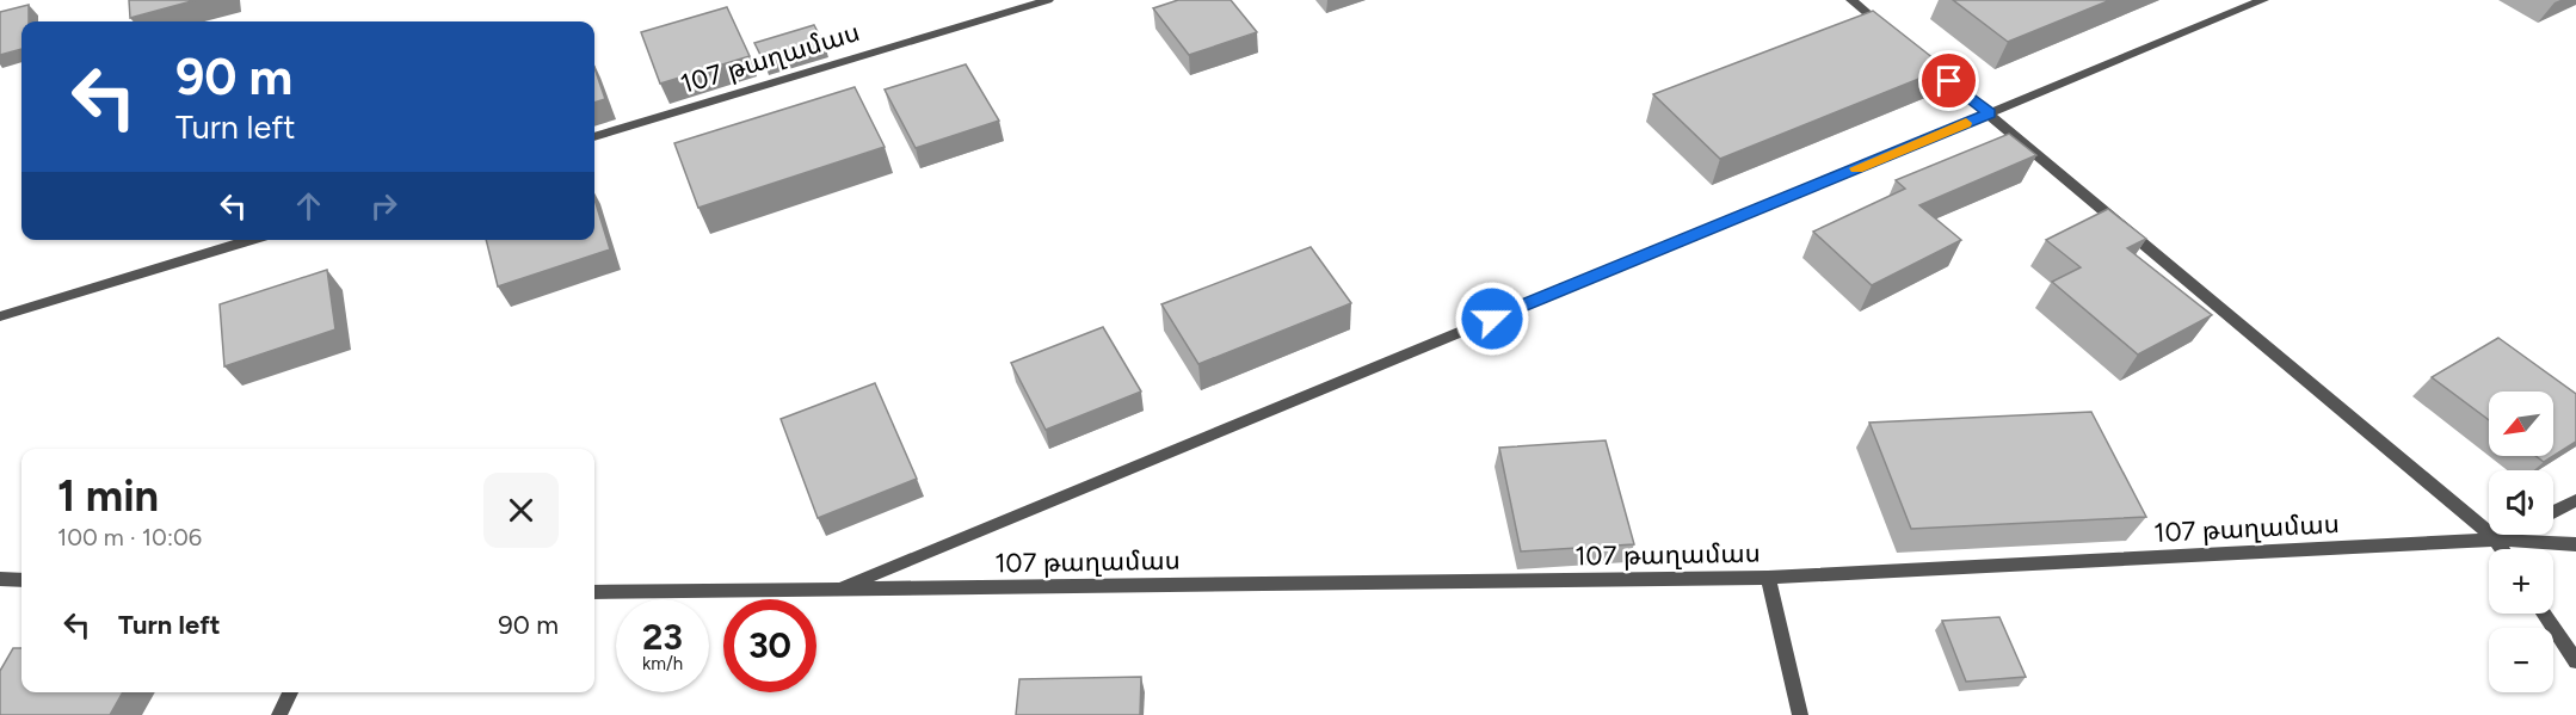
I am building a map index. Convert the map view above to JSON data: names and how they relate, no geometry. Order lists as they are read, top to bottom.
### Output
{
  "streets": {
    "street": ["107 թաղամաս"]
  },
  "north": "bottom left",
  "page": {
    "turn": ["90 m", "Turn left"],
    "map_buttons": ["+", "−"],
    "heading": ["1 min", "100 m · 10:06"],
    "list": [
      {
        "name": "Turn left",
        "value": "90 m"
      }
    ],
    "speed": "23 km/h",
    "limit": "30"
  }
}
